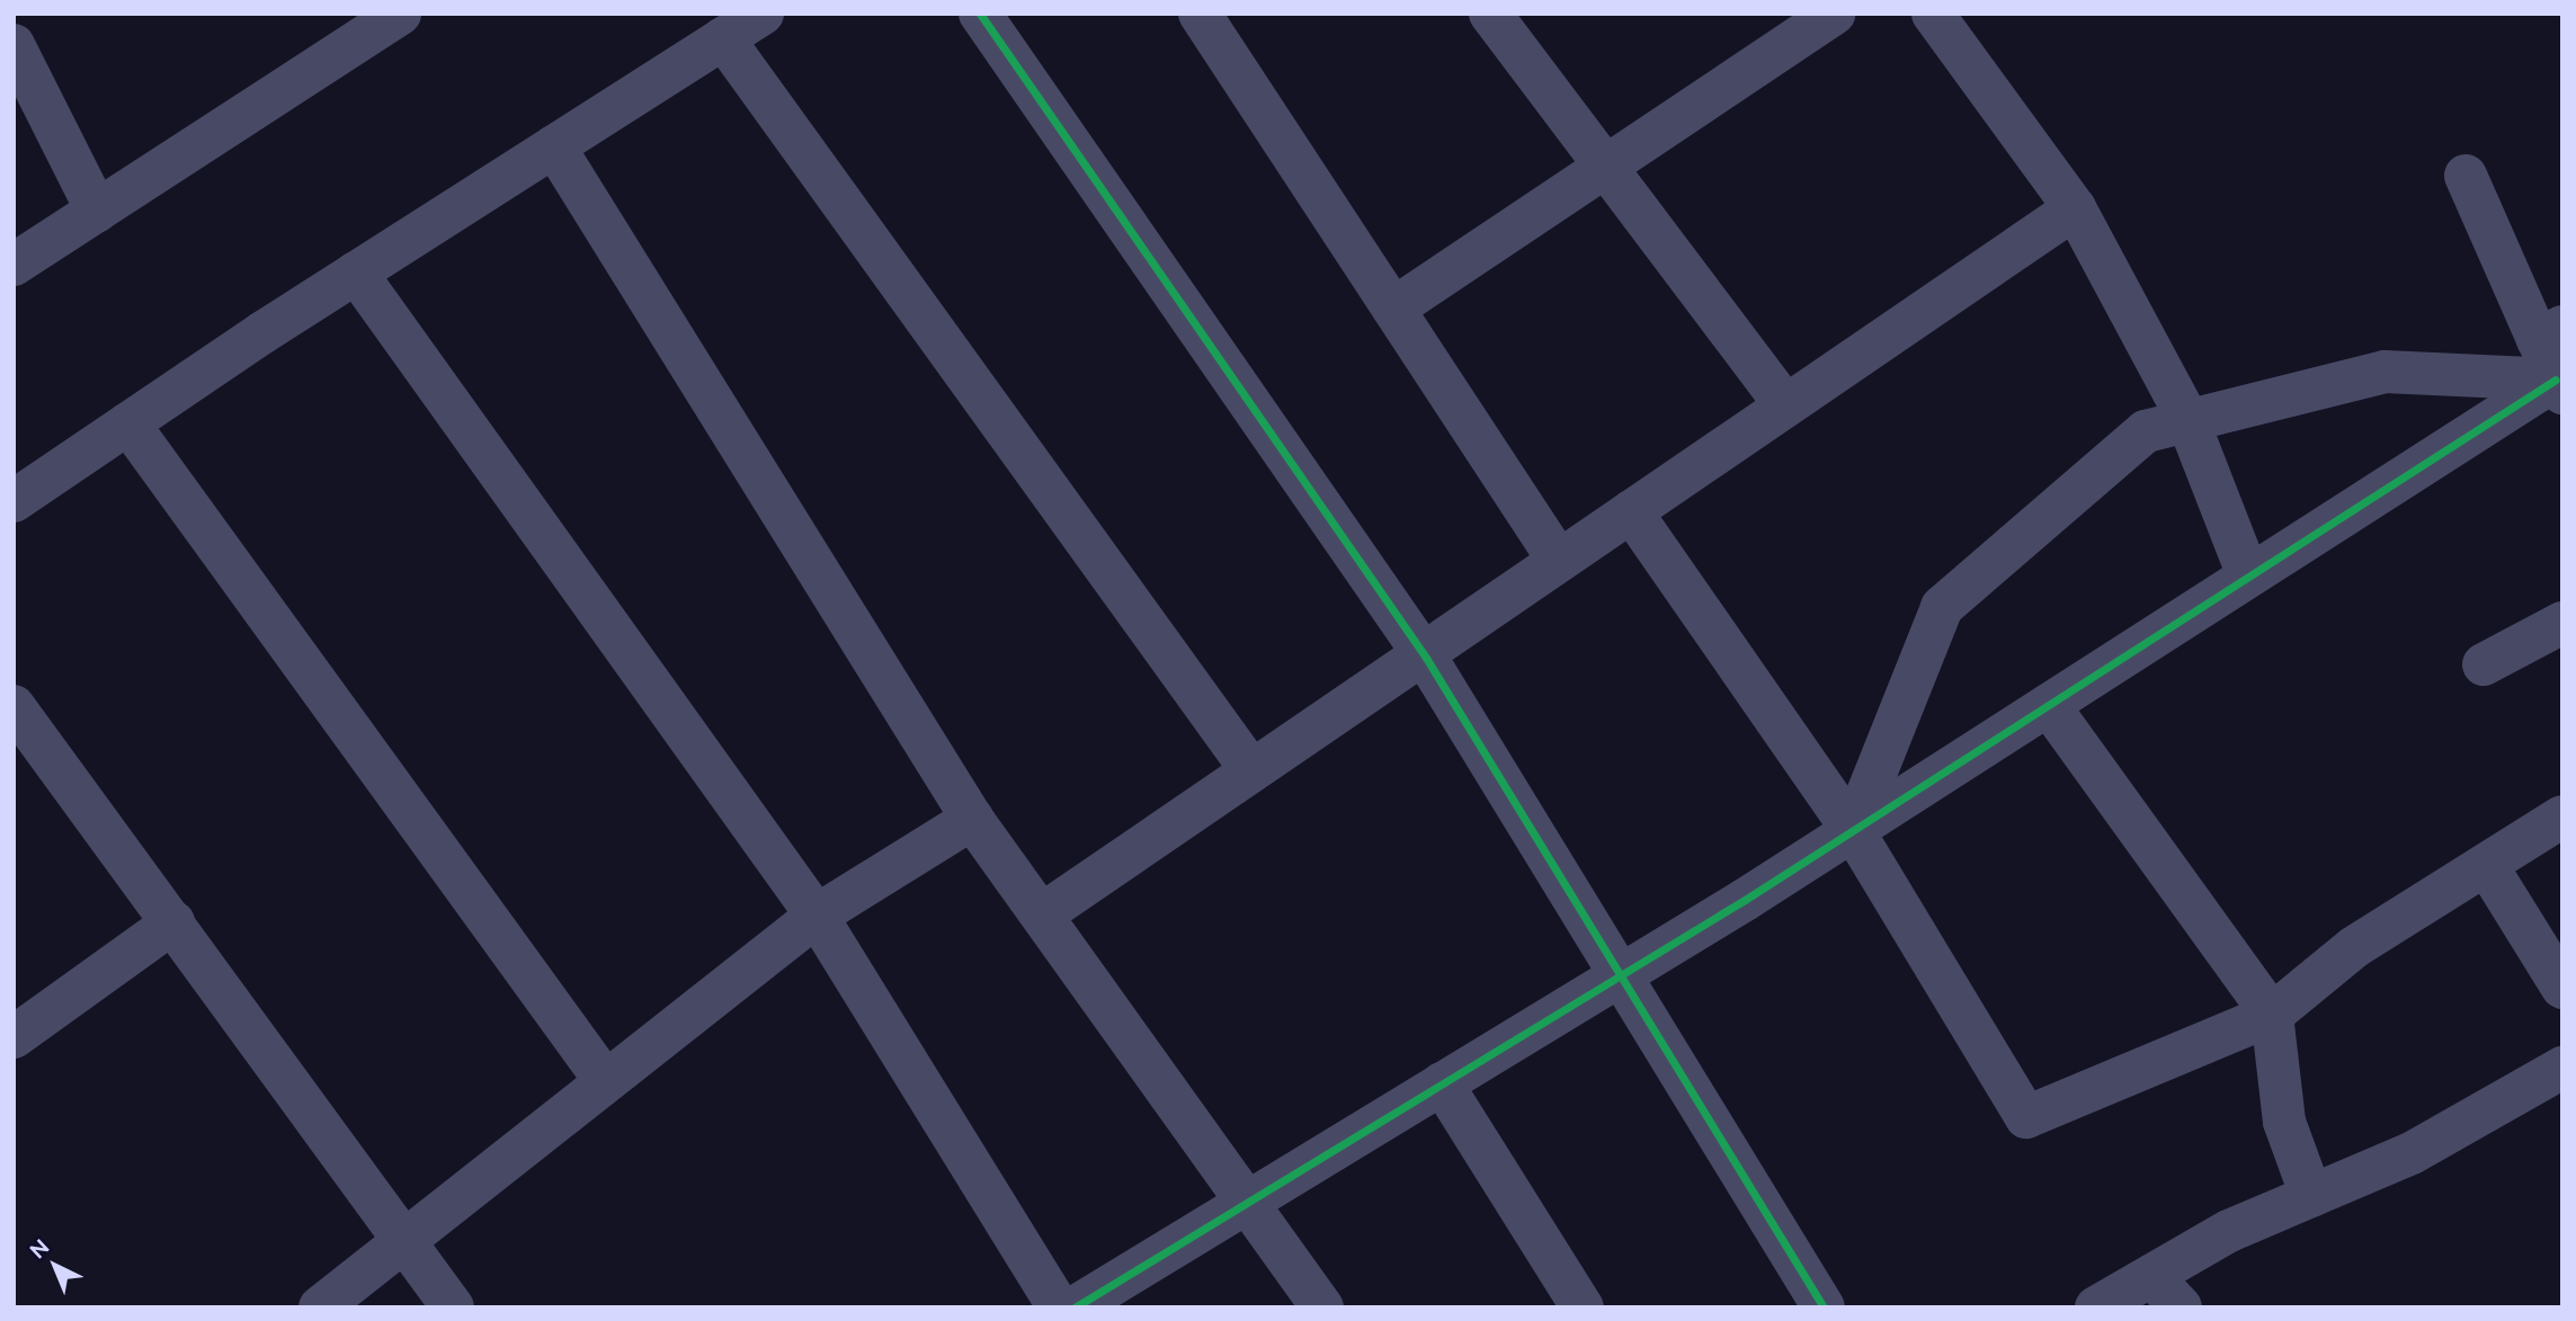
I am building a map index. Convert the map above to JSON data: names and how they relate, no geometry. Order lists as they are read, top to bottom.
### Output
{
  "north": "top left"
}
